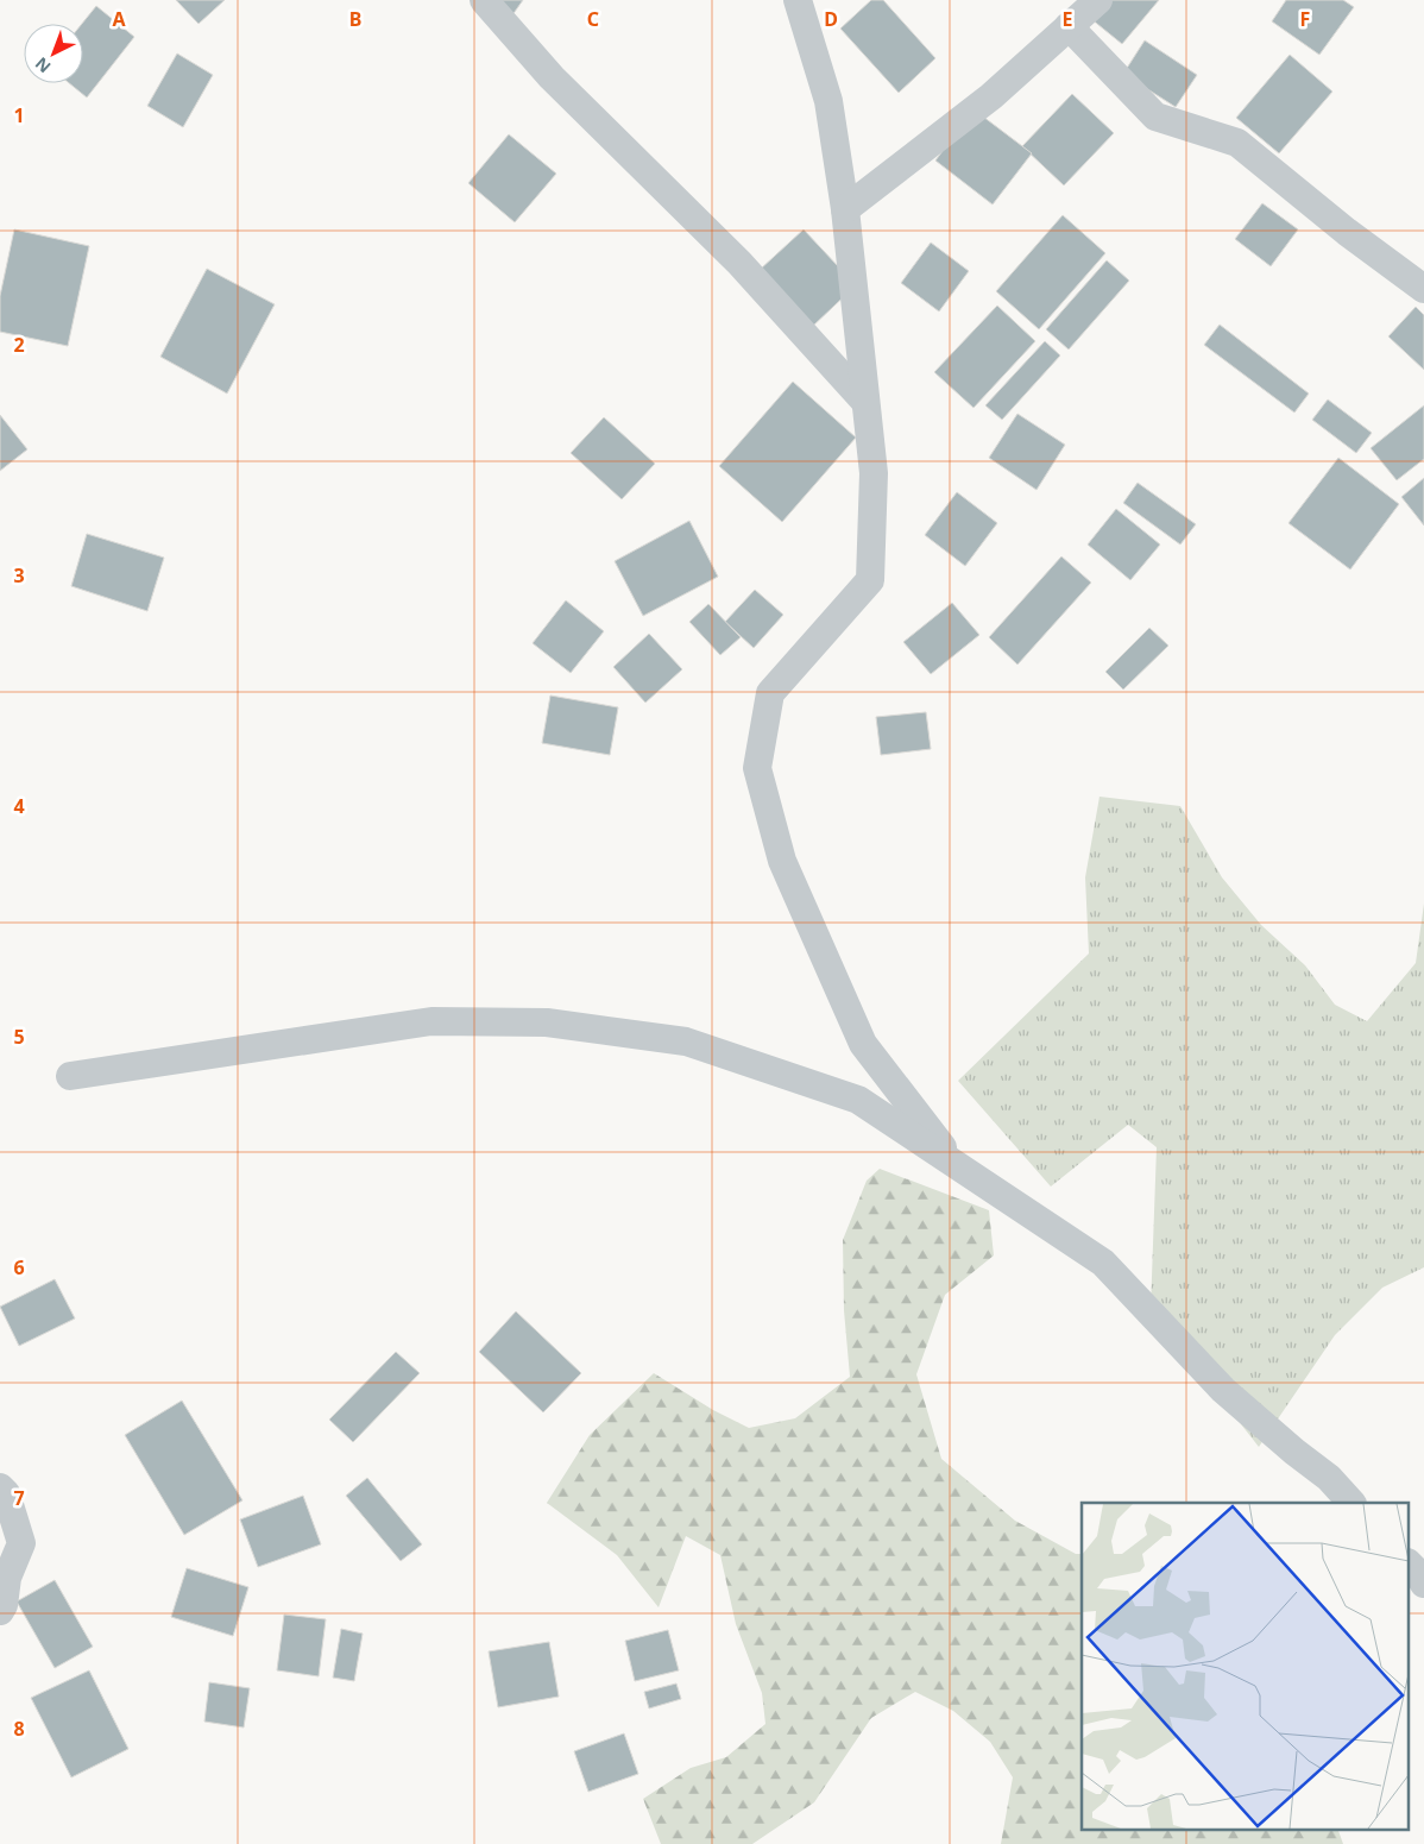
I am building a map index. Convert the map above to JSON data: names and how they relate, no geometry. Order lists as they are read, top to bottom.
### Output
{
  "north": "bottom left",
  "grid": {
    "columns": [
      "A",
      "B",
      "C",
      "D",
      "E",
      "F"
    ],
    "rows": [
      "1",
      "2",
      "3",
      "4",
      "5",
      "6",
      "7",
      "8"
    ]
  }
}
